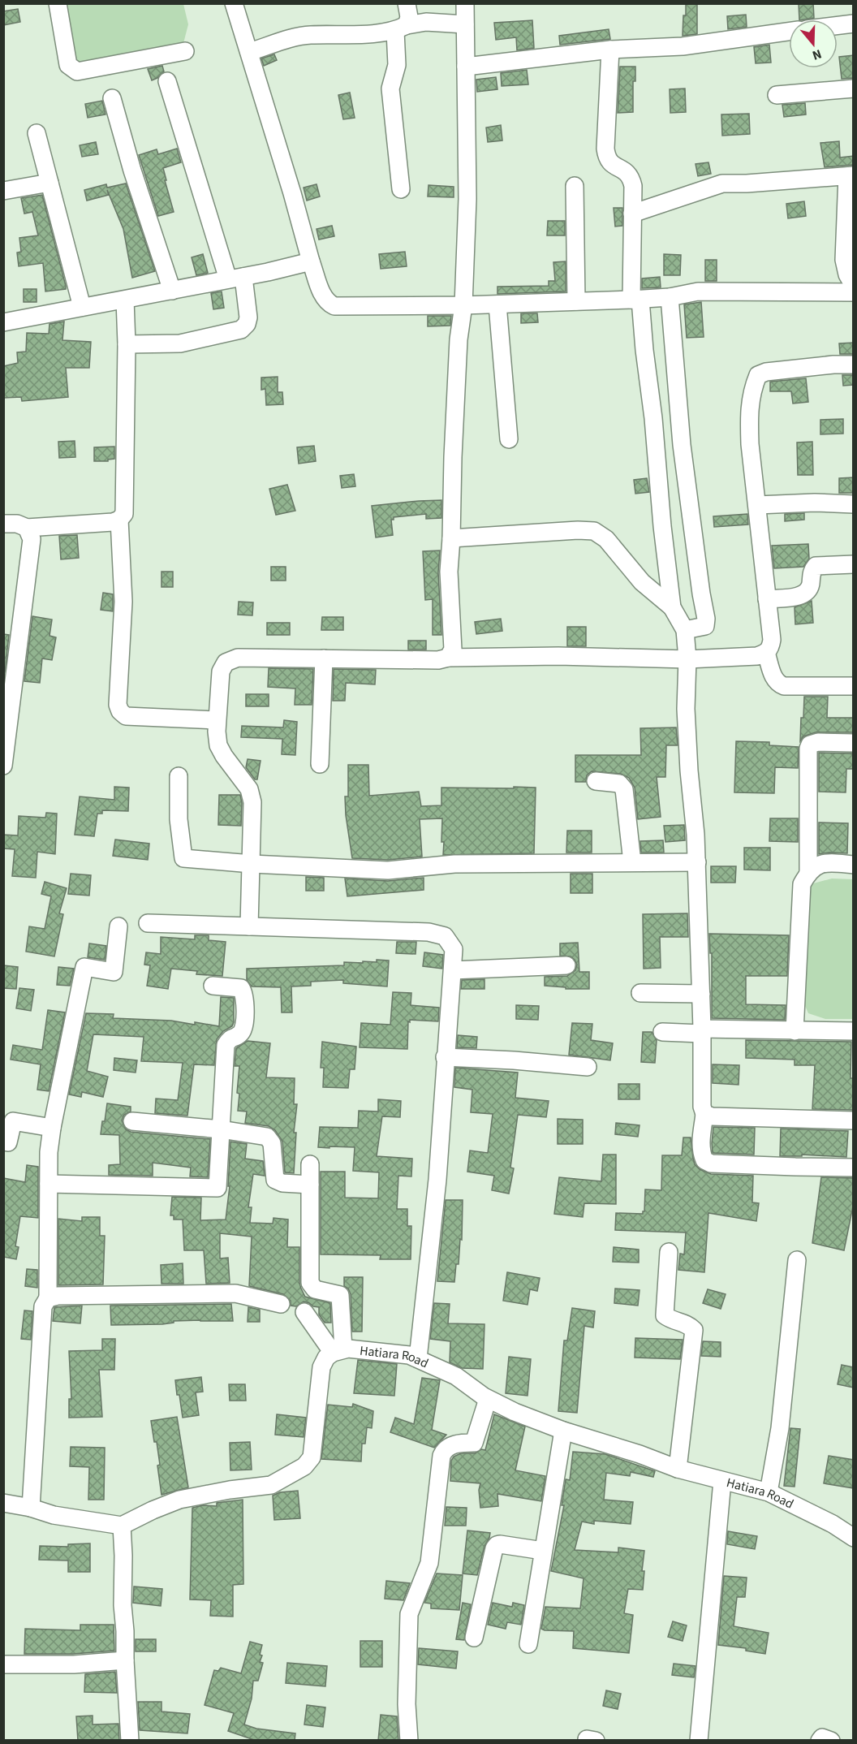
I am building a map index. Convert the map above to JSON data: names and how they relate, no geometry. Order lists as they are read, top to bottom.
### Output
{
  "streets": {
    "street": ["Hatiara Road"]
  },
  "north": "bottom"
}
